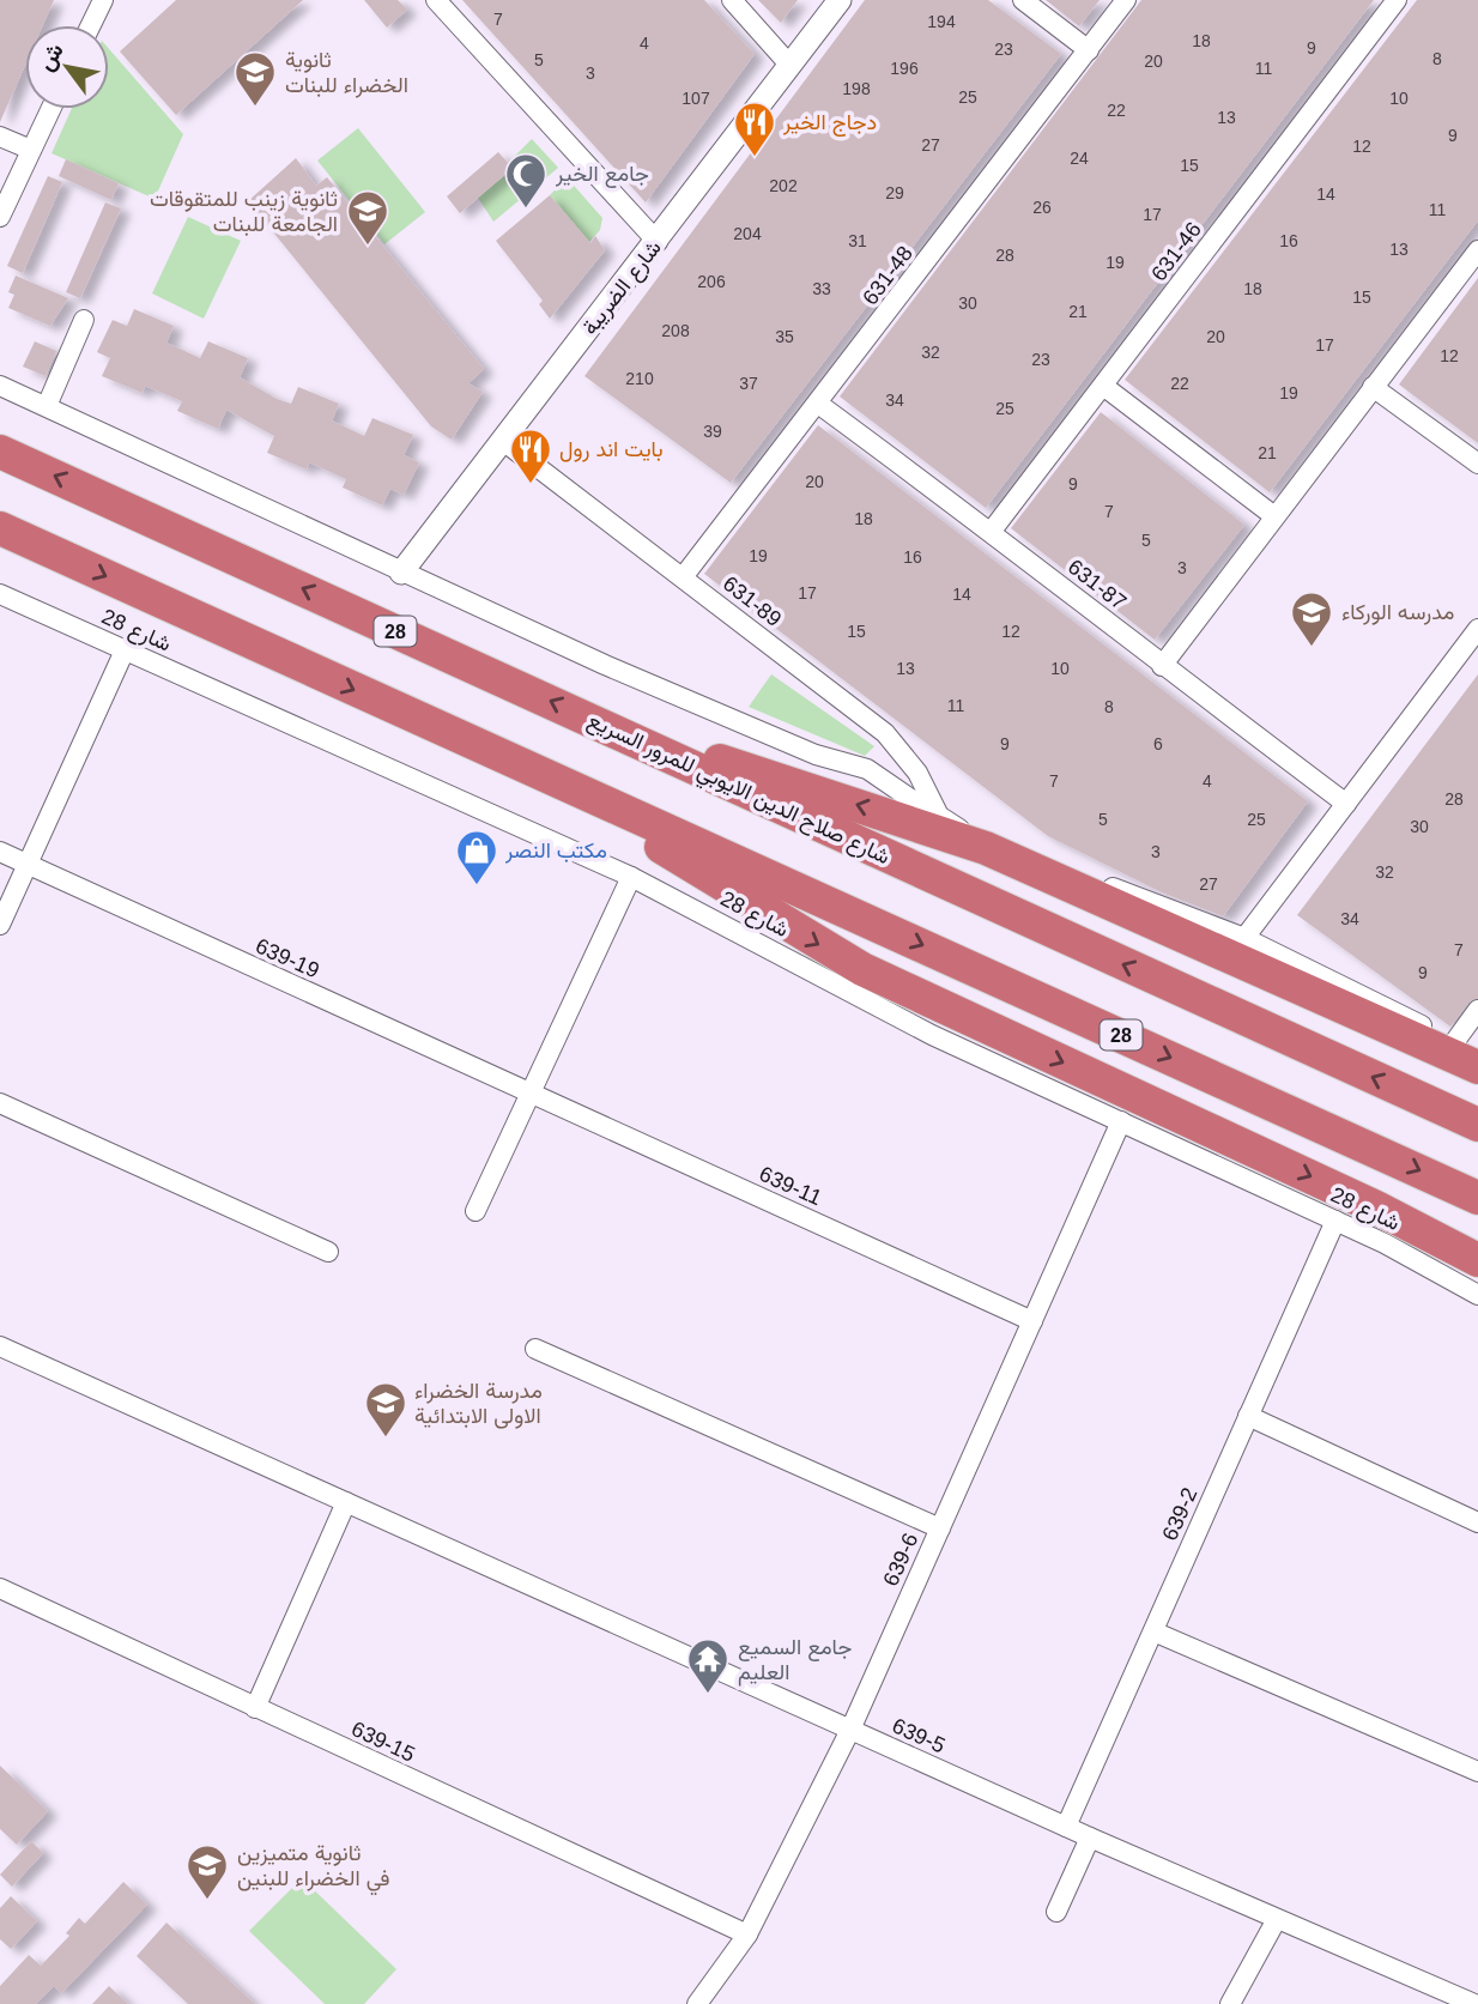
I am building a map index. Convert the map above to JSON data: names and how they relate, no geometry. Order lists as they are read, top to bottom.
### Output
{
  "streets": {
    "highway": ["28", "شارع صلاح الدين الايوبي للمرور السريع"],
    "street": [
      "631-46",
      "631-48",
      "شارع الضريبة",
      "631-87",
      "631-89",
      "شارع 28",
      "639-19",
      "639-11",
      "639-2",
      "639-6",
      "639-5",
      "639-15"
    ]
  },
  "crossings": [
    ["631-46", "631-87"],
    ["631-48", "631-87"],
    ["631-48", "631-89"],
    ["شارع الضريبة", "631-89"],
    ["شارع 28", "639-2"],
    ["شارع 28", "639-6"],
    ["639-19", "639-11"],
    ["639-11", "639-6"],
    ["639-2", "639-5"],
    ["639-6", "639-5"],
    ["639-6", "639-15"]
  ],
  "places": {
    "school or university": [
      "ثانوية الخضراء للبنات",
      "ثانوية زينب للمتقوقات الجامعة للبنات",
      "مدرسه الوركاء",
      "مدرسة الخضراء الاولى الابتدائية",
      "ثانوية متميزين في الخضراء للبنين"
    ],
    "restaurant": ["دجاج الخير", "بايت اند رول"],
    "mosque": ["جامع الخير"],
    "shop": ["مكتب النصر"],
    "temple": ["جامع السميع العليم"]
  },
  "house_numbers": [
    "7",
    "194",
    "18",
    "4",
    "9",
    "23",
    "8",
    "5",
    "20",
    "196",
    "11",
    "3",
    "198",
    "25",
    "107",
    "10",
    "22",
    "13",
    "9",
    "27",
    "12",
    "24",
    "15",
    "202",
    "29",
    "14",
    "26",
    "11",
    "17",
    "204",
    "31",
    "16",
    "13",
    "28",
    "19",
    "206",
    "33",
    "18",
    "15",
    "30",
    "21",
    "208",
    "35",
    "20",
    "17",
    "32",
    "12",
    "23",
    "210",
    "37",
    "22",
    "19",
    "34",
    "25",
    "39",
    "21",
    "20",
    "9",
    "7",
    "18",
    "5",
    "19",
    "16",
    "3",
    "17",
    "14",
    "15",
    "12",
    "13",
    "10",
    "11",
    "8",
    "9",
    "6",
    "7",
    "4",
    "28",
    "5",
    "25",
    "30",
    "3",
    "32",
    "27",
    "34",
    "7",
    "9"
  ],
  "north": "top left"
}
